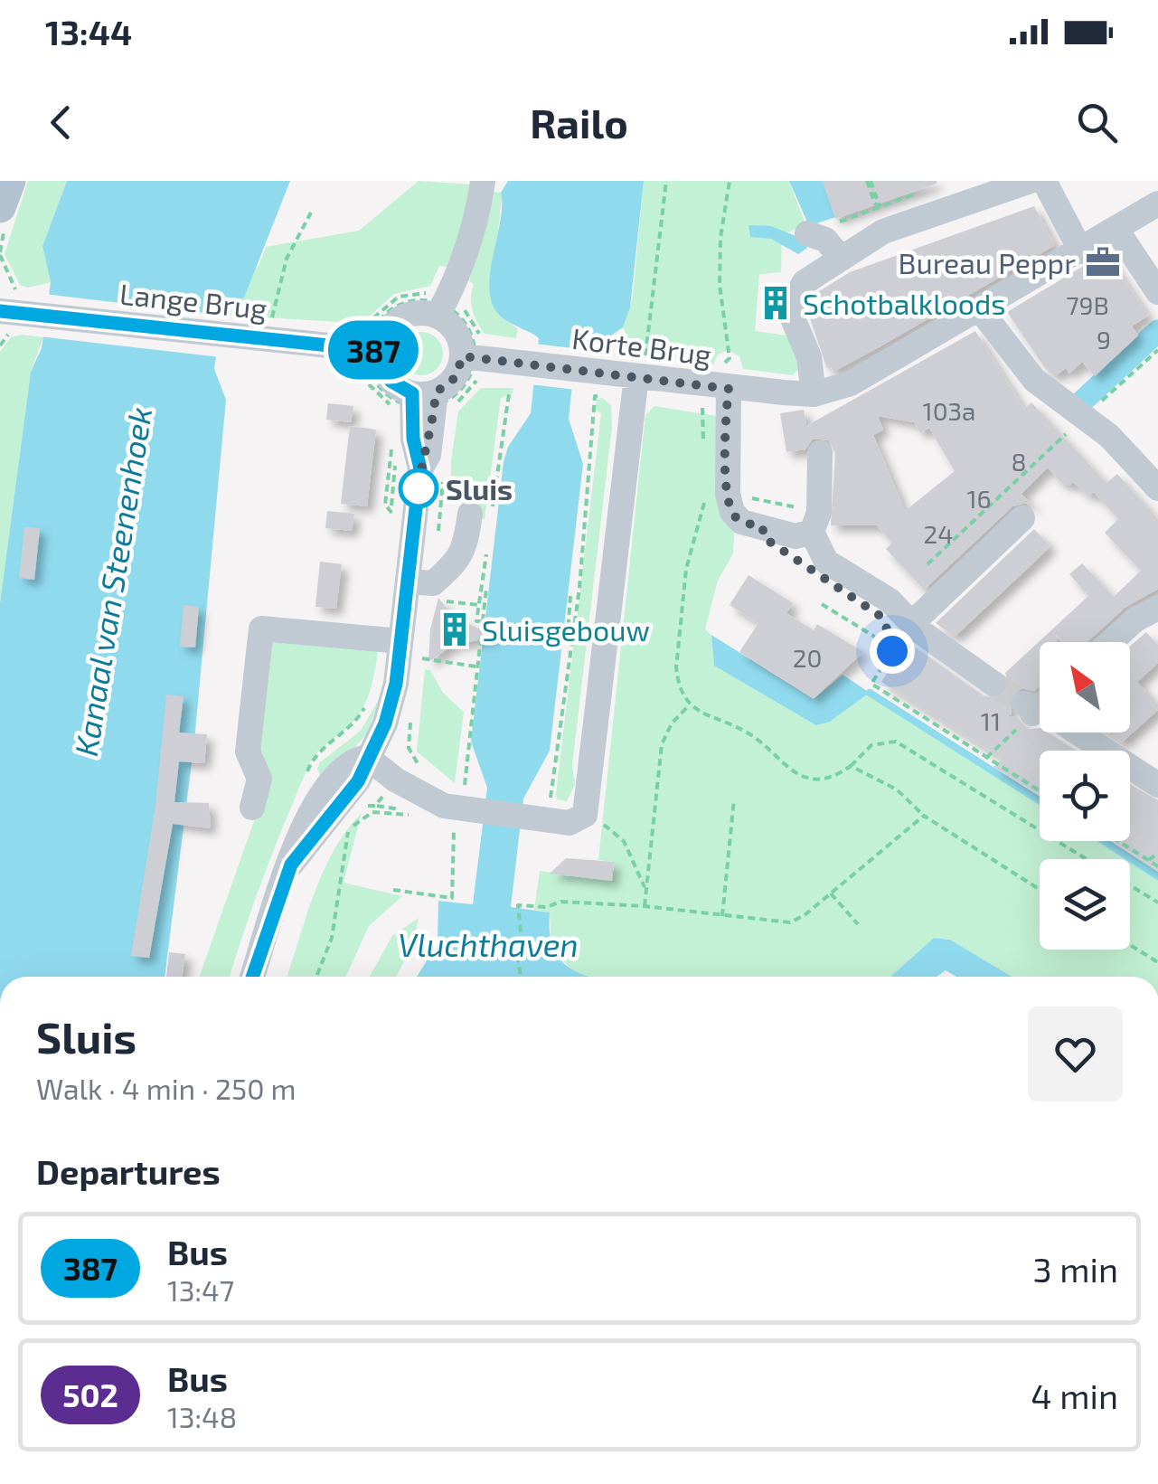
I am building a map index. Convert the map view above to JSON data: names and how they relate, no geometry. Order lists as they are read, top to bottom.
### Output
{
  "streets": {
    "street": ["Lange Brug", "Korte Brug"]
  },
  "water": ["Kanaal van Steenenhoek", "Vluchthaven"],
  "places": {
    "office": ["Bureau Peppr"],
    "building": ["Schotbalkloods", "Sluisgebouw"],
    "other": ["Sluis"]
  },
  "lines": ["bus line 387"],
  "house_numbers": [
    "79B",
    "9",
    "103a",
    "8",
    "16",
    "24",
    "20",
    "11"
  ],
  "north": "top left",
  "page": {
    "status": "13:44",
    "header": "Railo",
    "on_map": "387",
    "heading": [
      ["Sluis", "Walk · 4 min · 250 m"],
      "Departures"
    ],
    "list": [
      {
        "mark": "387",
        "name": "Bus",
        "note": "13:47",
        "value": "3 min"
      },
      {
        "mark": "502",
        "name": "Bus",
        "note": "13:48",
        "value": "4 min"
      }
    ]
  }
}
